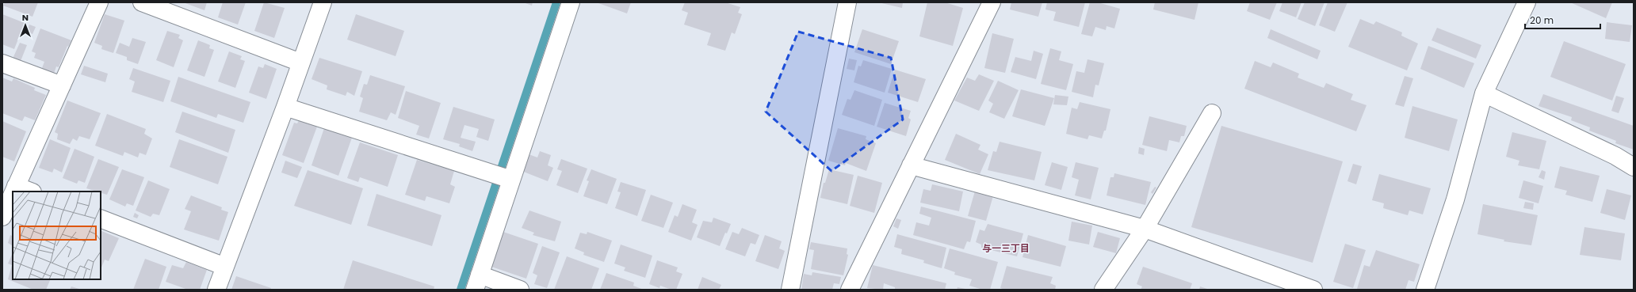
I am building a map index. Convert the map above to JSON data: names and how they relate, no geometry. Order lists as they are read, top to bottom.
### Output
{
  "districts": ["与一三丁目"],
  "scale_bar": "20 m",
  "north": "top"
}
